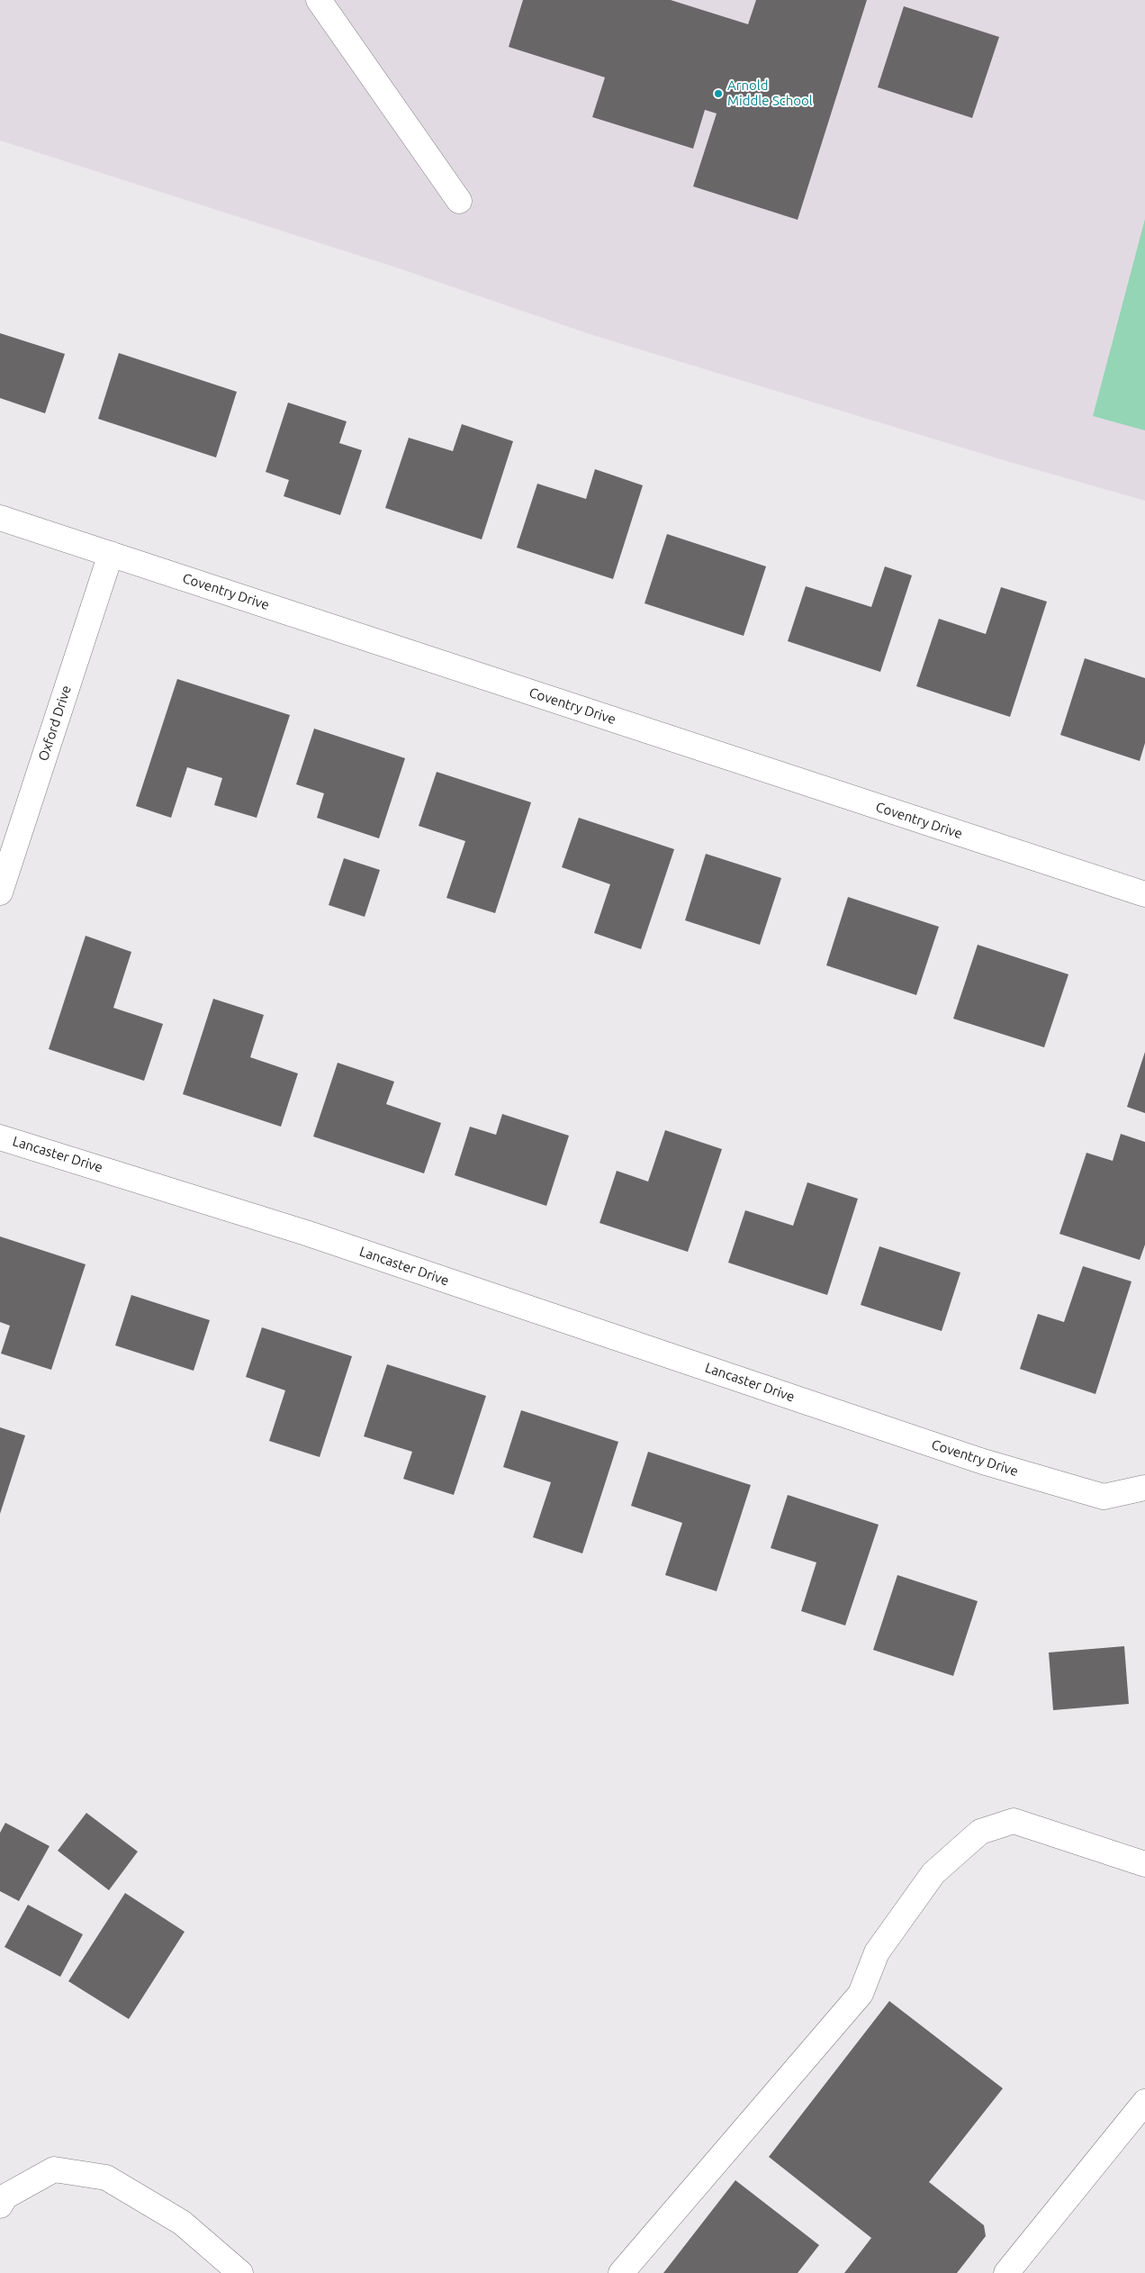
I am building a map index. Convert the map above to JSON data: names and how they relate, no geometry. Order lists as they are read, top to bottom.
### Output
{
  "streets": {
    "street": ["Coventry Drive", "Oxford Drive", "Lancaster Drive"]
  },
  "crossings": [
    ["Coventry Drive", "Oxford Drive"],
    ["Coventry Drive", "Lancaster Drive"]
  ],
  "places": ["Arnold Middle School"]
}
